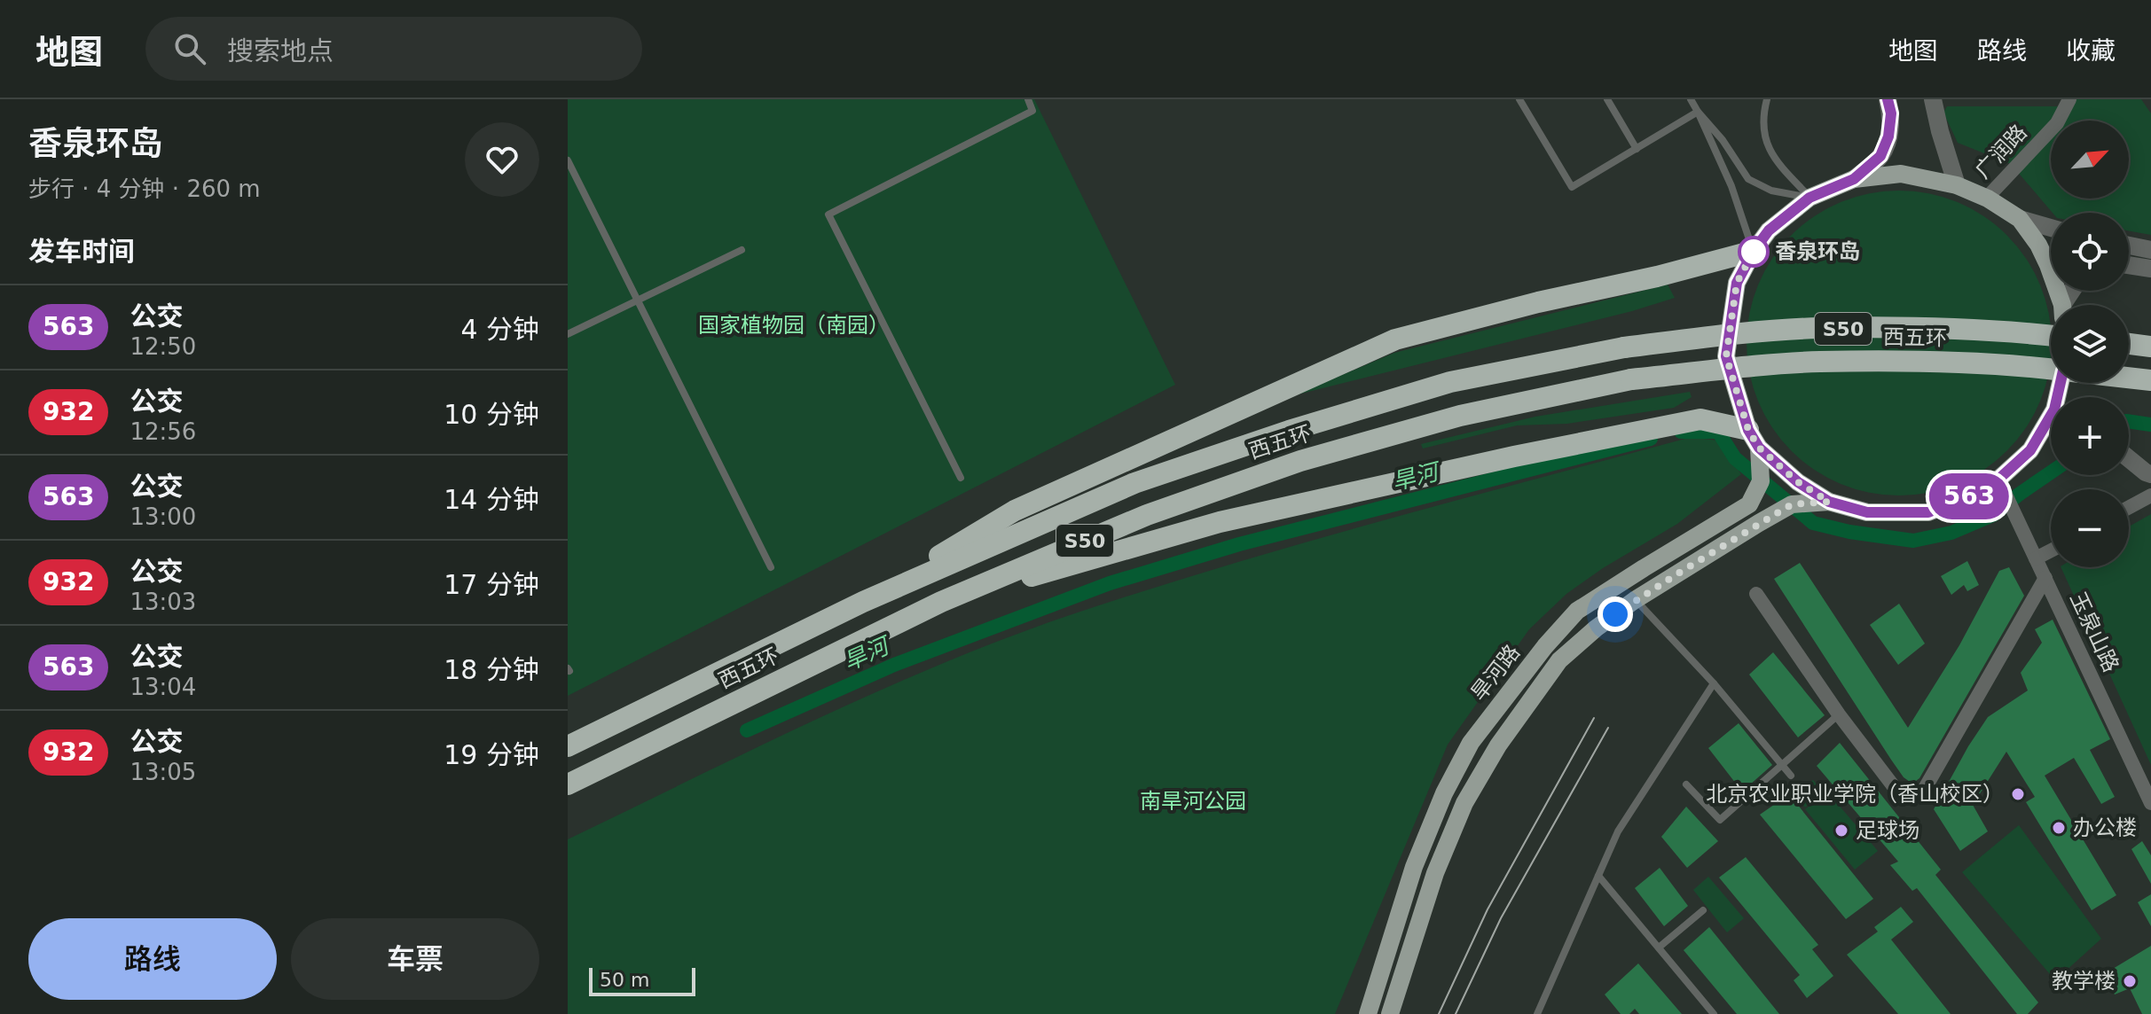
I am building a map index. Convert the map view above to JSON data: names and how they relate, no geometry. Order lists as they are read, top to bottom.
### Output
{
  "streets": {
    "highway": ["S50", "西五环"],
    "main road": ["旱河路"],
    "street": ["广润路", "玉泉山路"]
  },
  "water": ["旱河"],
  "parks": ["国家植物园（南园）", "南旱河公园"],
  "places": [
    "香泉环岛",
    "北京农业职业学院（香山校区）",
    "办公楼",
    "足球场",
    "教学楼"
  ],
  "lines": ["bus line 563"],
  "scale_bar": "50 m",
  "north": "top right",
  "page": {
    "header": "地图",
    "search": "搜索地点",
    "nav": ["地图", "路线", "收藏"],
    "heading": [
      ["香泉环岛", "步行 · 4 分钟 · 260 m"],
      "发车时间"
    ],
    "on_map": "563",
    "map_buttons": ["+", "−"],
    "list": [
      {
        "mark": "563",
        "name": "公交",
        "note": "12:50",
        "value": "4 分钟"
      },
      {
        "mark": "932",
        "name": "公交",
        "note": "12:56",
        "value": "10 分钟"
      },
      {
        "mark": "563",
        "name": "公交",
        "note": "13:00",
        "value": "14 分钟"
      },
      {
        "mark": "932",
        "name": "公交",
        "note": "13:03",
        "value": "17 分钟"
      },
      {
        "mark": "563",
        "name": "公交",
        "note": "13:04",
        "value": "18 分钟"
      },
      {
        "mark": "932",
        "name": "公交",
        "note": "13:05",
        "value": "19 分钟"
      }
    ],
    "buttons": ["路线", "车票"],
    "scale": "50 m"
  }
}
